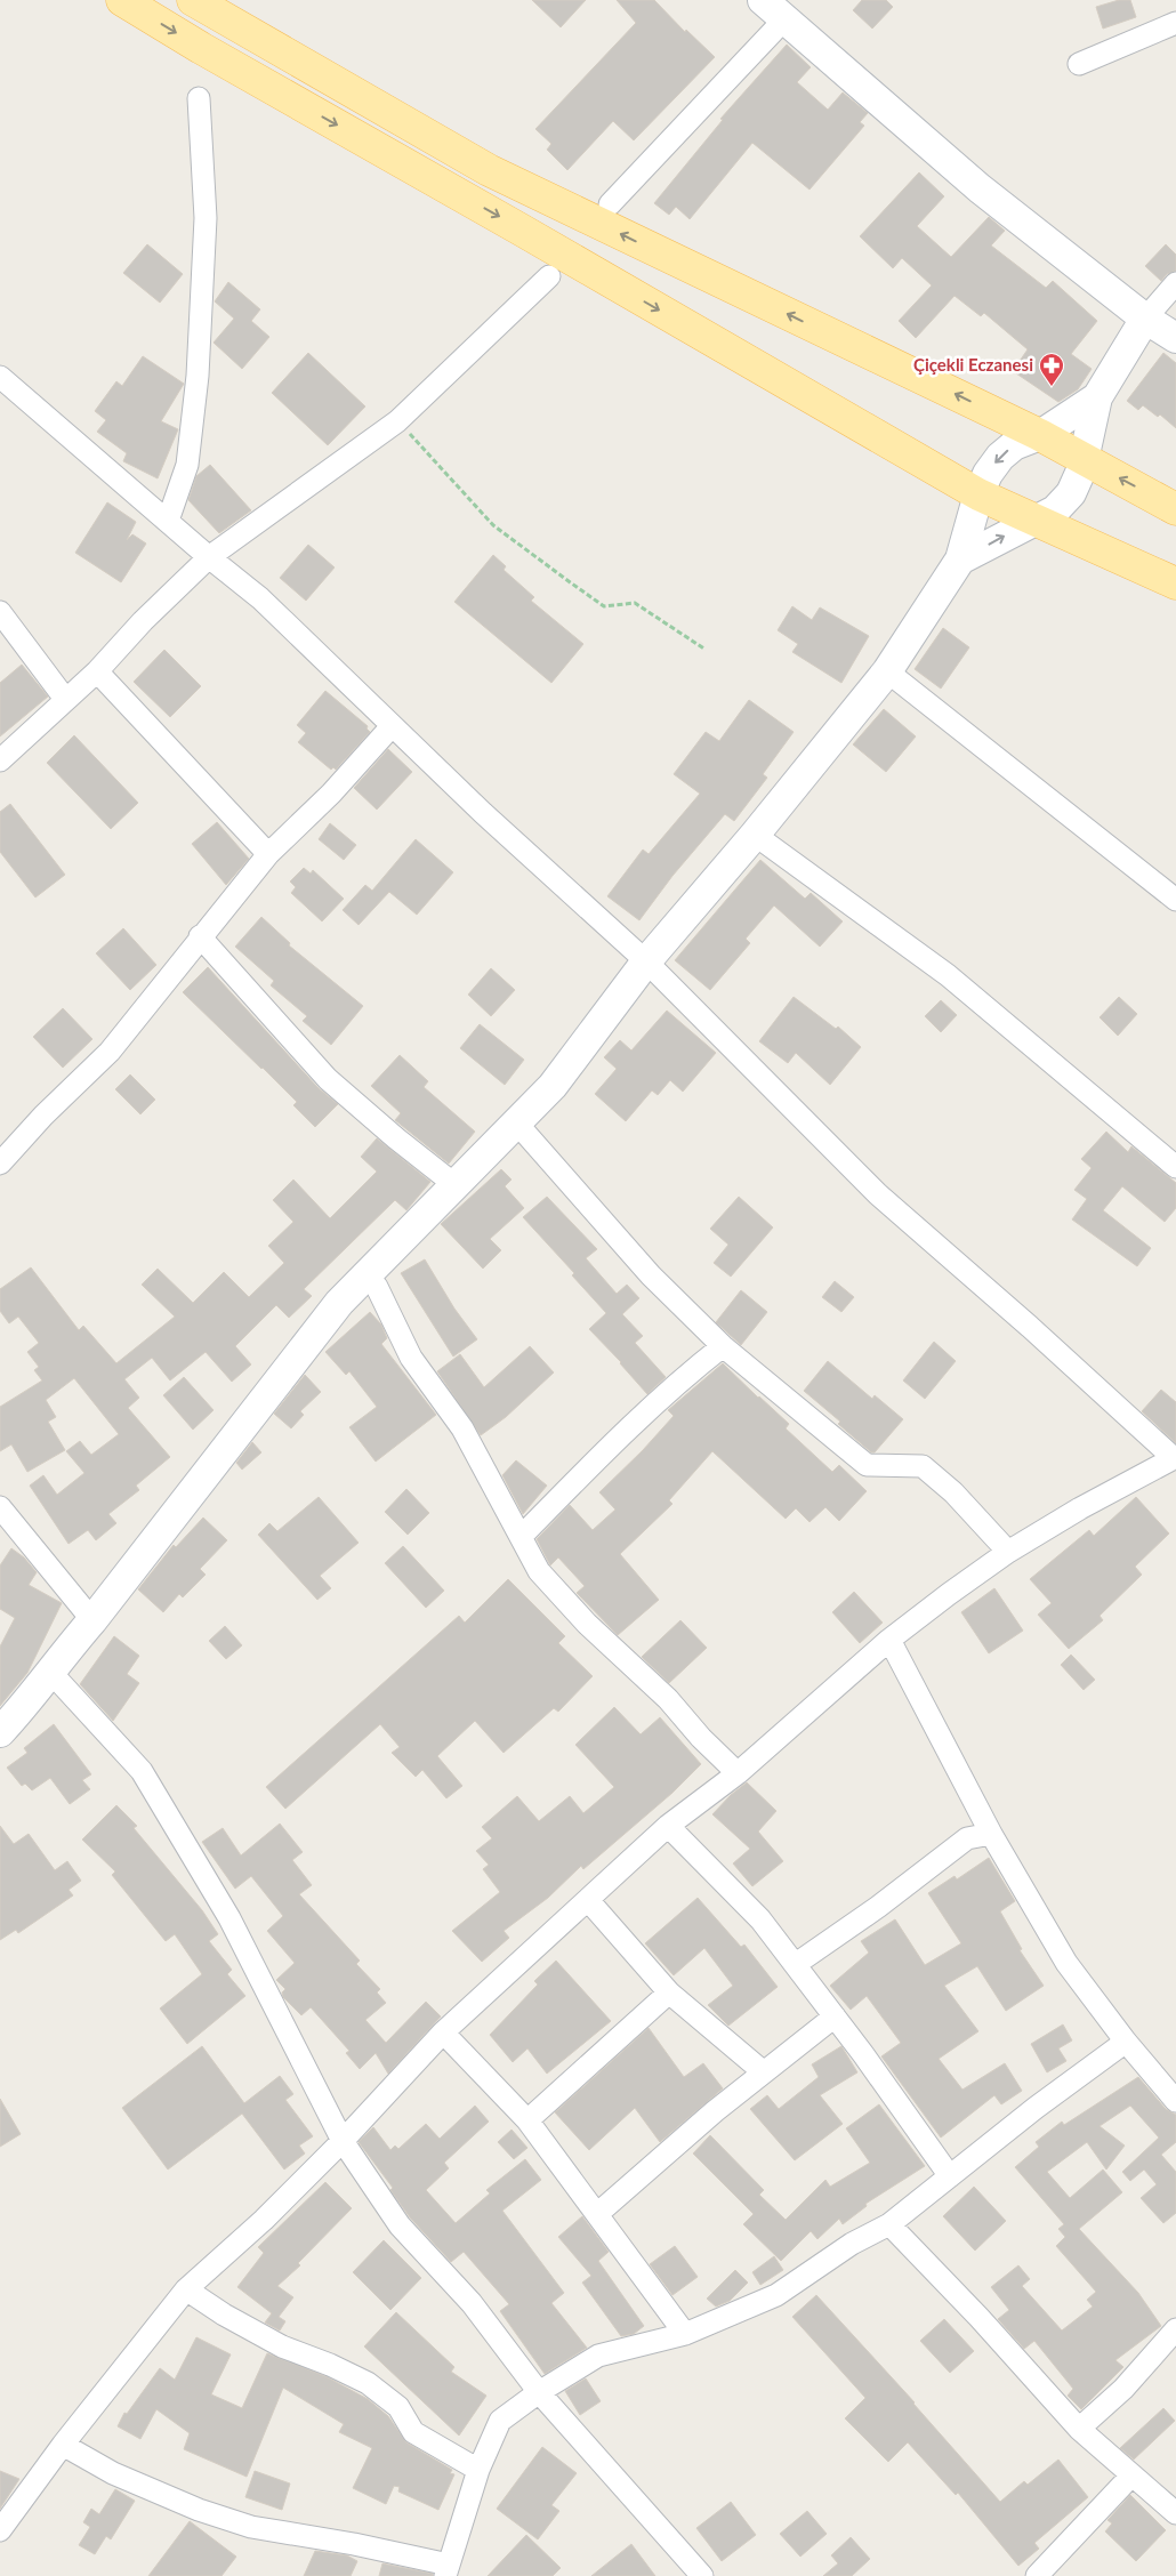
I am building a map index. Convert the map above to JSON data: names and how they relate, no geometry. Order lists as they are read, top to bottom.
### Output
{
  "places": {
    "pharmacy": ["Çiçekli Eczanesi"]
  }
}
